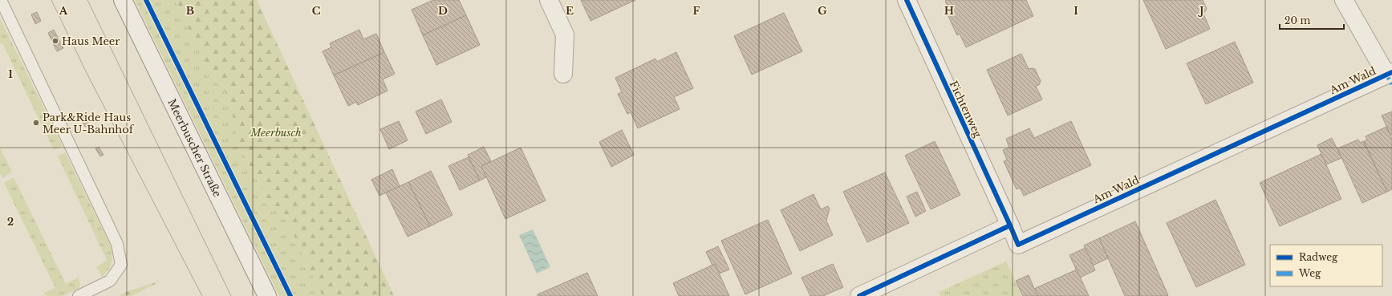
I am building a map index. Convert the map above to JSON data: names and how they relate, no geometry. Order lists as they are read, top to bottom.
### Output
{
  "streets": {
    "street": ["Am Wald", "Fichtenweg", "Meerbuscher Straße"]
  },
  "crossings": [
    ["Am Wald", "Fichtenweg"]
  ],
  "parks": ["Meerbusch"],
  "places": ["Haus Meer", "Park&Ride Haus Meer U-Bahnhof"],
  "legend": ["Radweg", "Weg"],
  "scale_bar": "20 m",
  "grid": {
    "columns": [
      "A",
      "B",
      "C",
      "D",
      "E",
      "F",
      "G",
      "H",
      "I",
      "J"
    ],
    "rows": ["1", "2"]
  }
}
